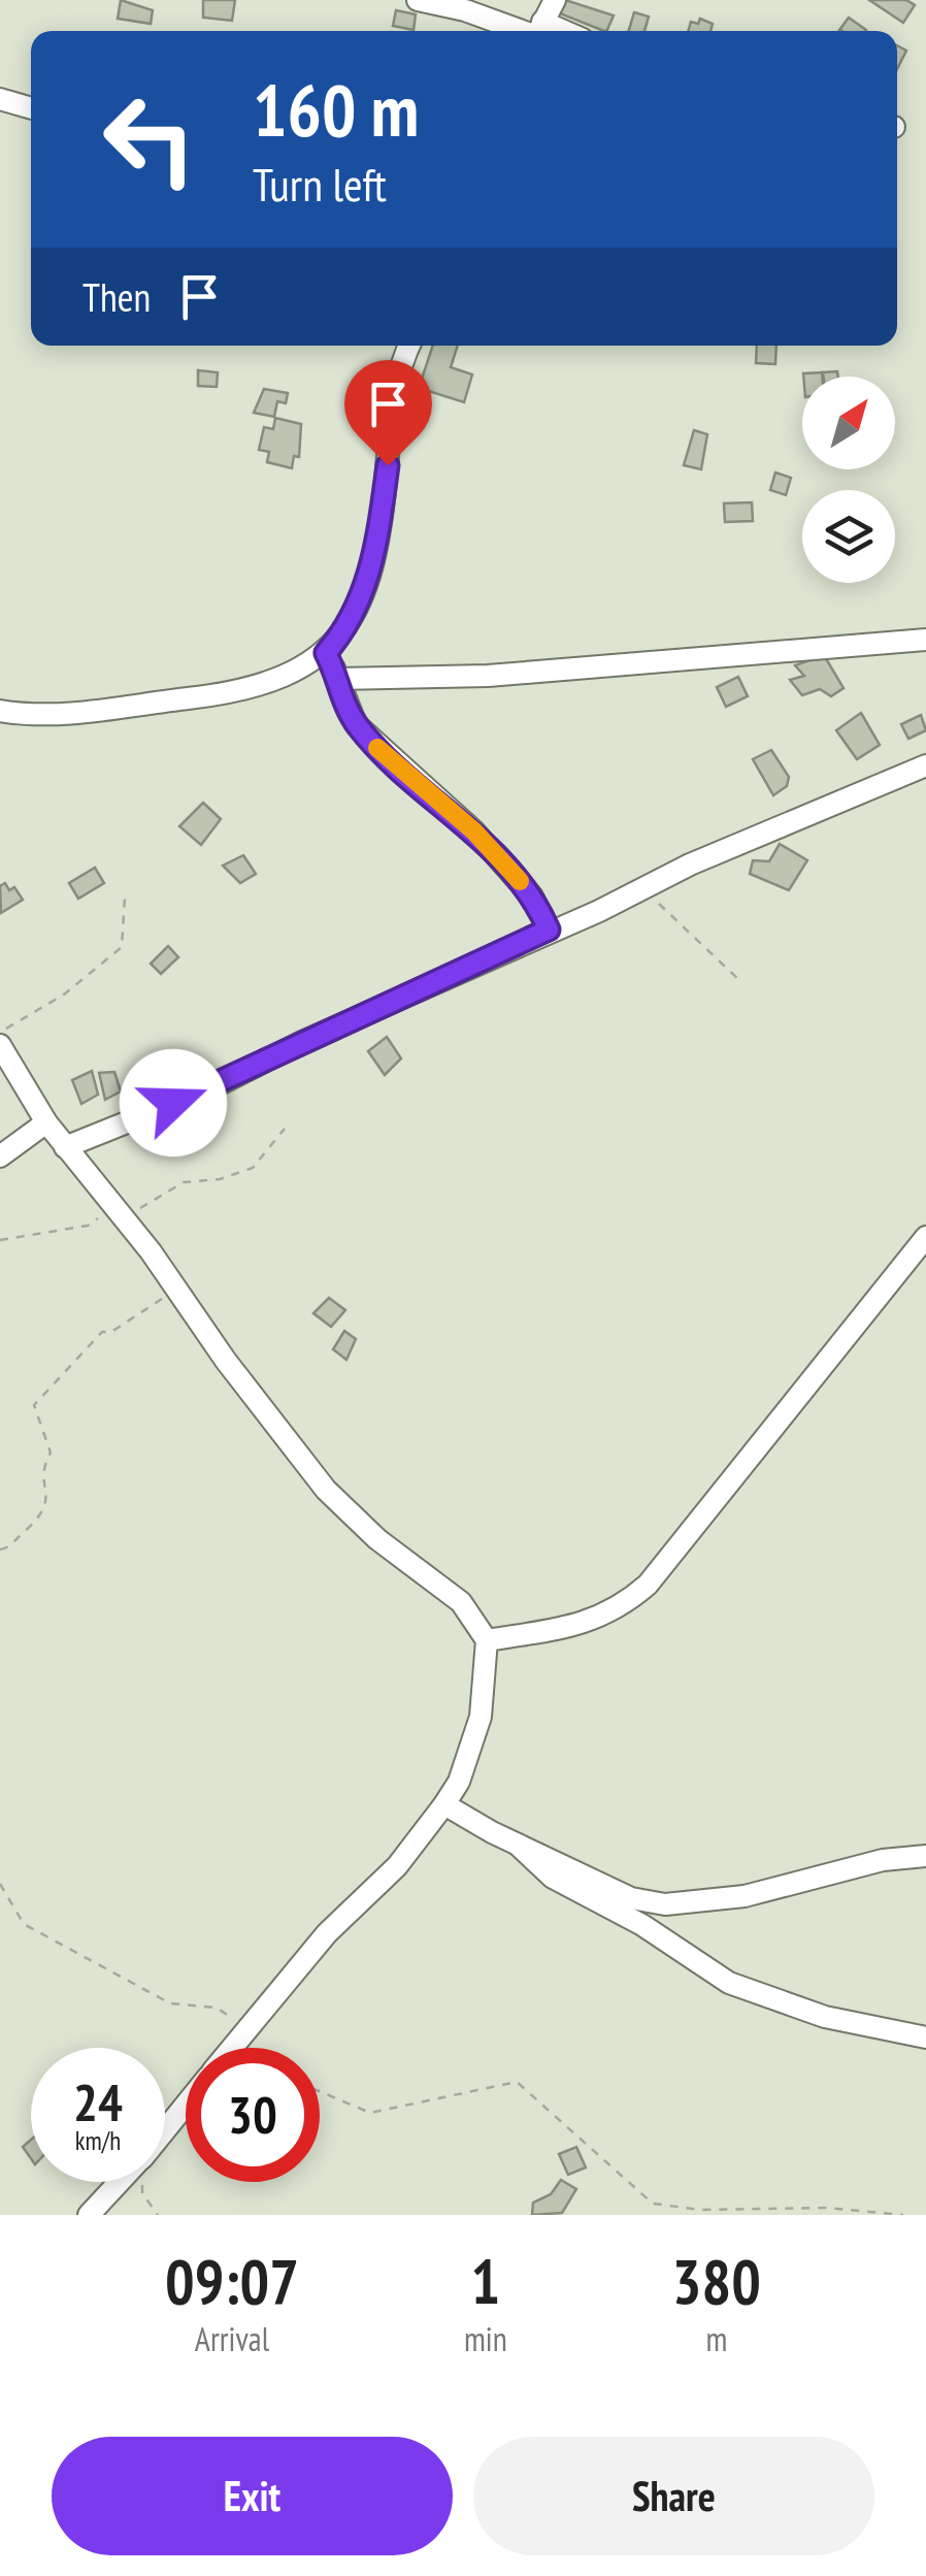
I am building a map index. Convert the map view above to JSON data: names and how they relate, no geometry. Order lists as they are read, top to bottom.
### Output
{
  "north": "top right",
  "page": {
    "turn": ["160 m", "Turn left"],
    "then": "Then",
    "speed": "24 km/h",
    "limit": "30",
    "eta": [
      "09:07",
      "Arrival",
      "1",
      "min",
      "380",
      "m"
    ],
    "buttons": ["Exit", "Share"]
  }
}
